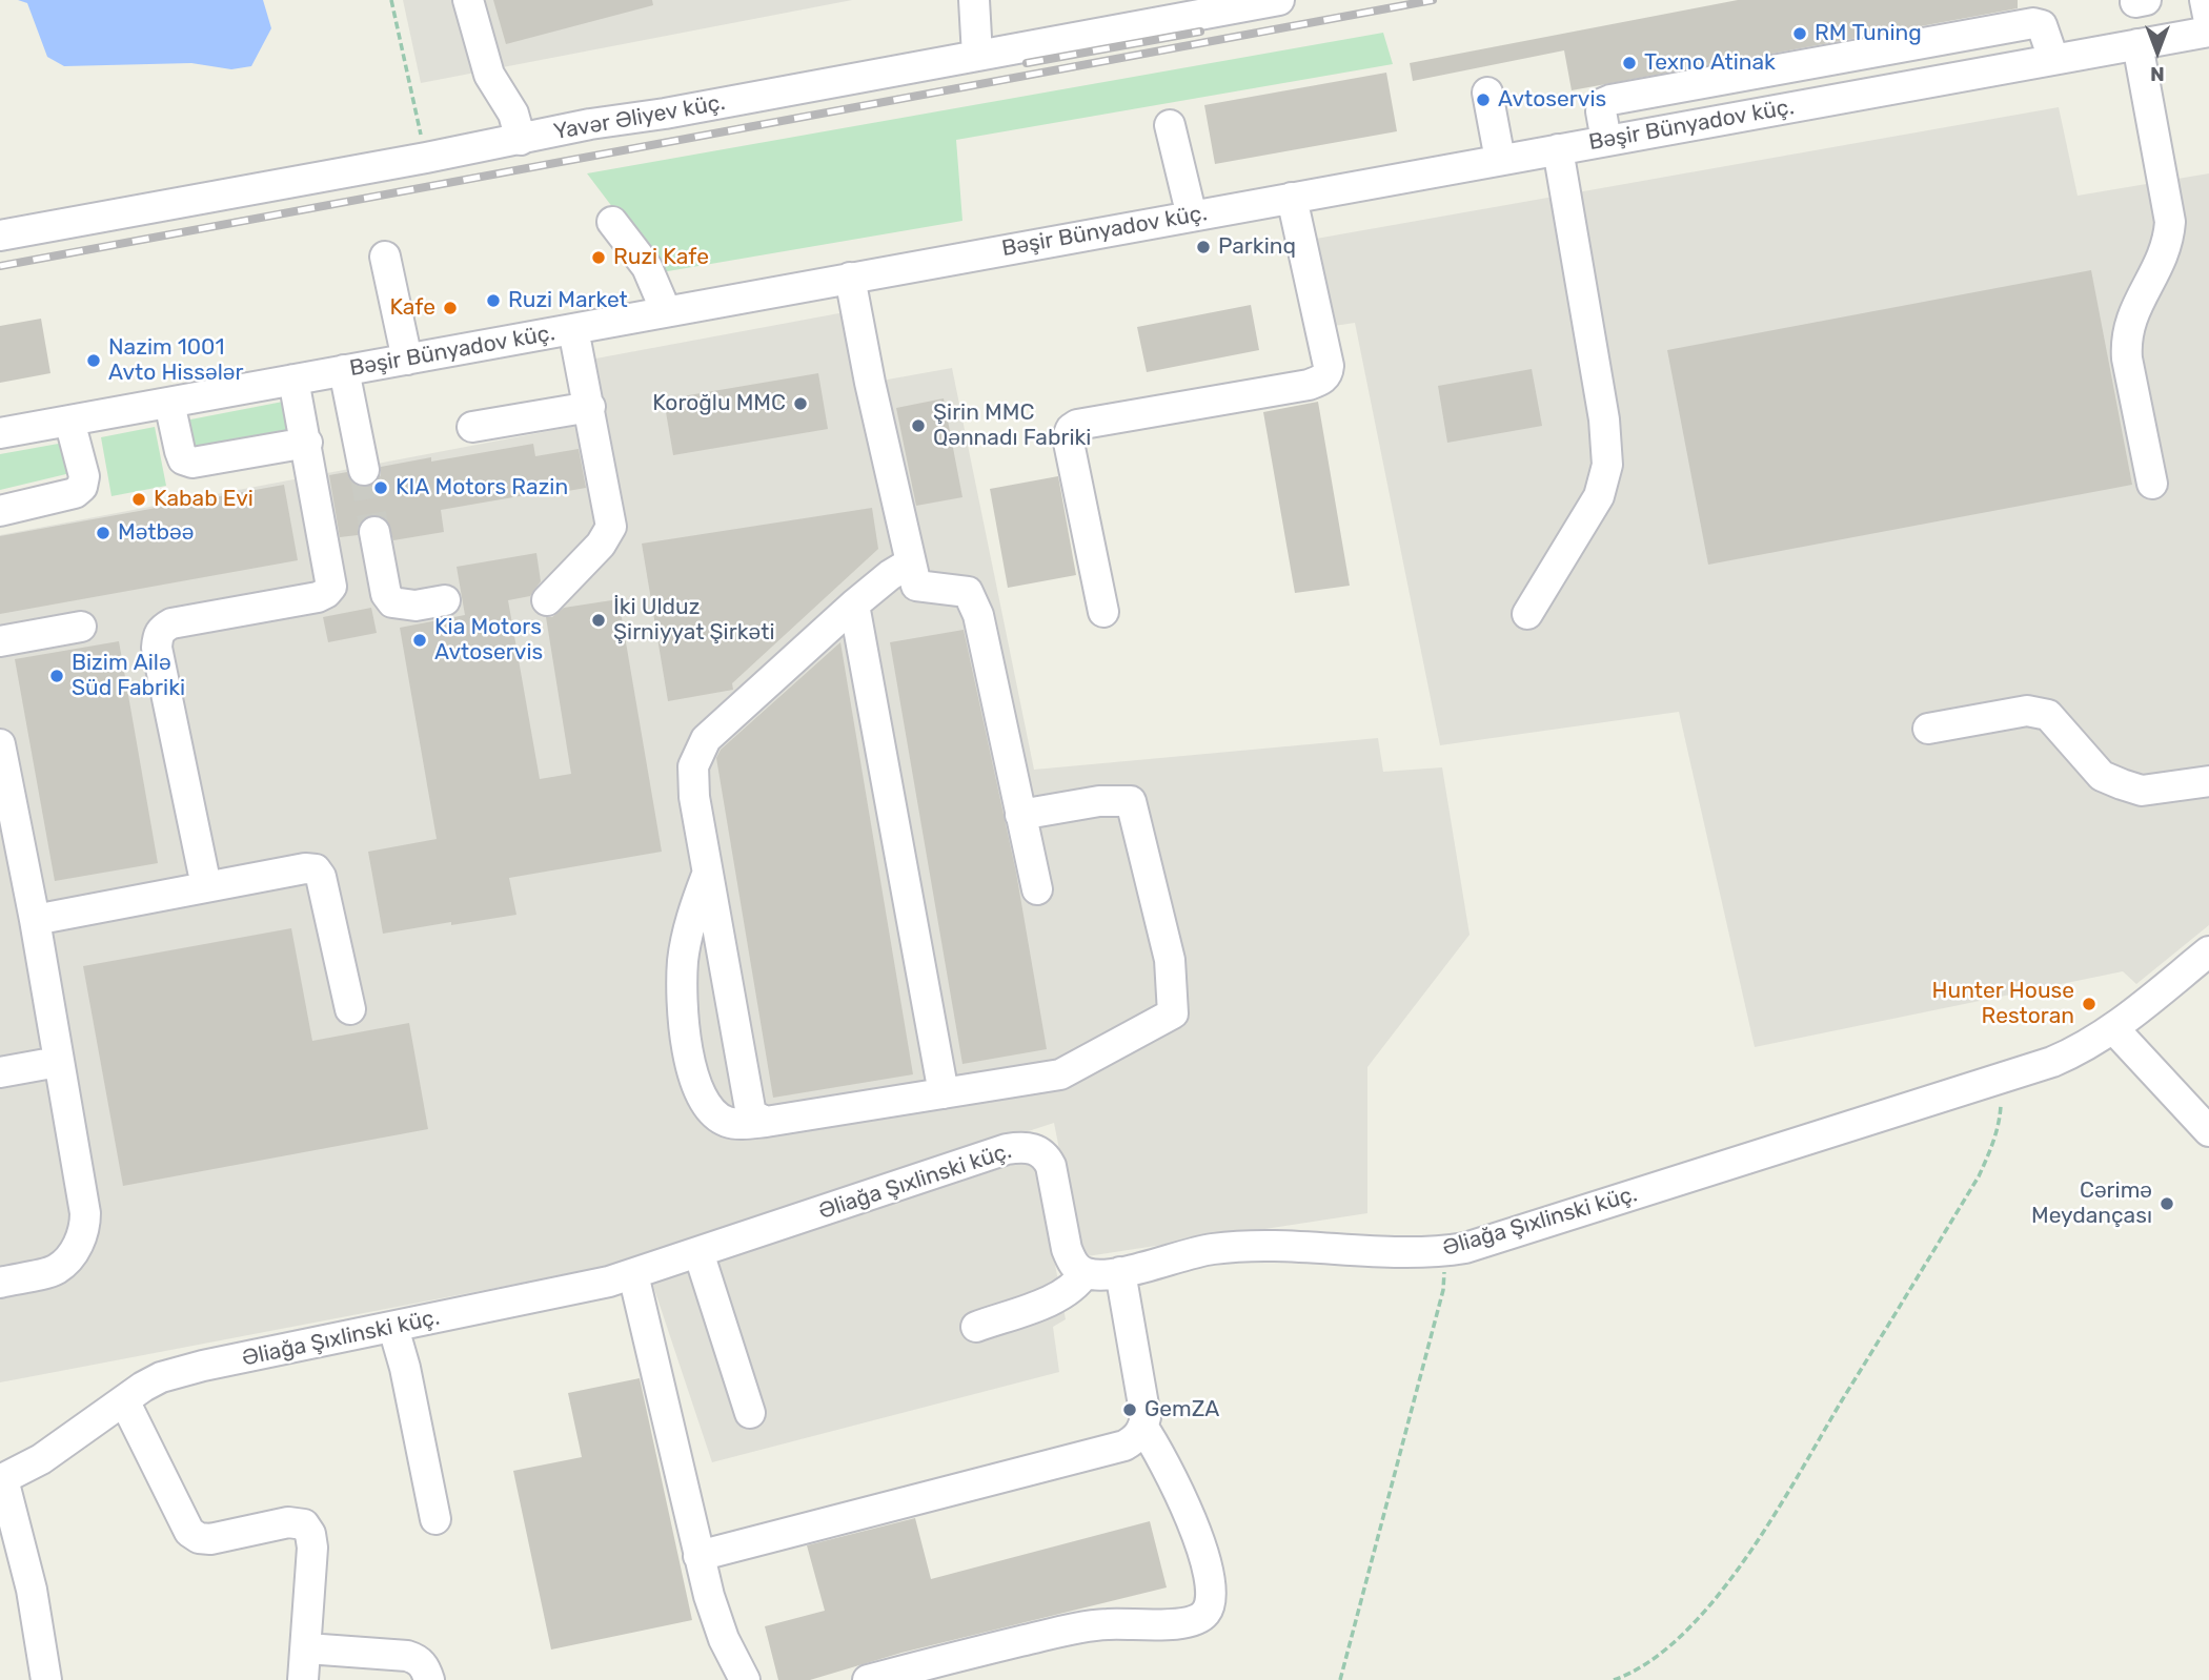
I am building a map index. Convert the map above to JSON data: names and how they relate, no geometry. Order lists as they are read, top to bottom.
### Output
{
  "streets": {
    "street": ["Yavər Əliyev küç.", "Bəşir Bünyadov küç.", "Əliağa Şıxlinski küç."]
  },
  "places": [
    "RM Tuning",
    "Texno Atinak",
    "Avtoservis",
    "Parkinq",
    "Ruzi Kafe",
    "Ruzi Market",
    "Kafe",
    "Nazim 1001 Avto Hissələr",
    "Koroğlu MMC",
    "Şirin MMC Qənnadı Fabriki",
    "KIA Motors Razin",
    "Kabab Evi",
    "Mətbəə",
    "İki Ulduz Şirniyyat Şirkəti",
    "Kia Motors Avtoservis",
    "Bizim Ailə Süd Fabriki",
    "Hunter House Restoran",
    "Cərimə Meydançası",
    "GemZA"
  ],
  "north": "bottom"
}
